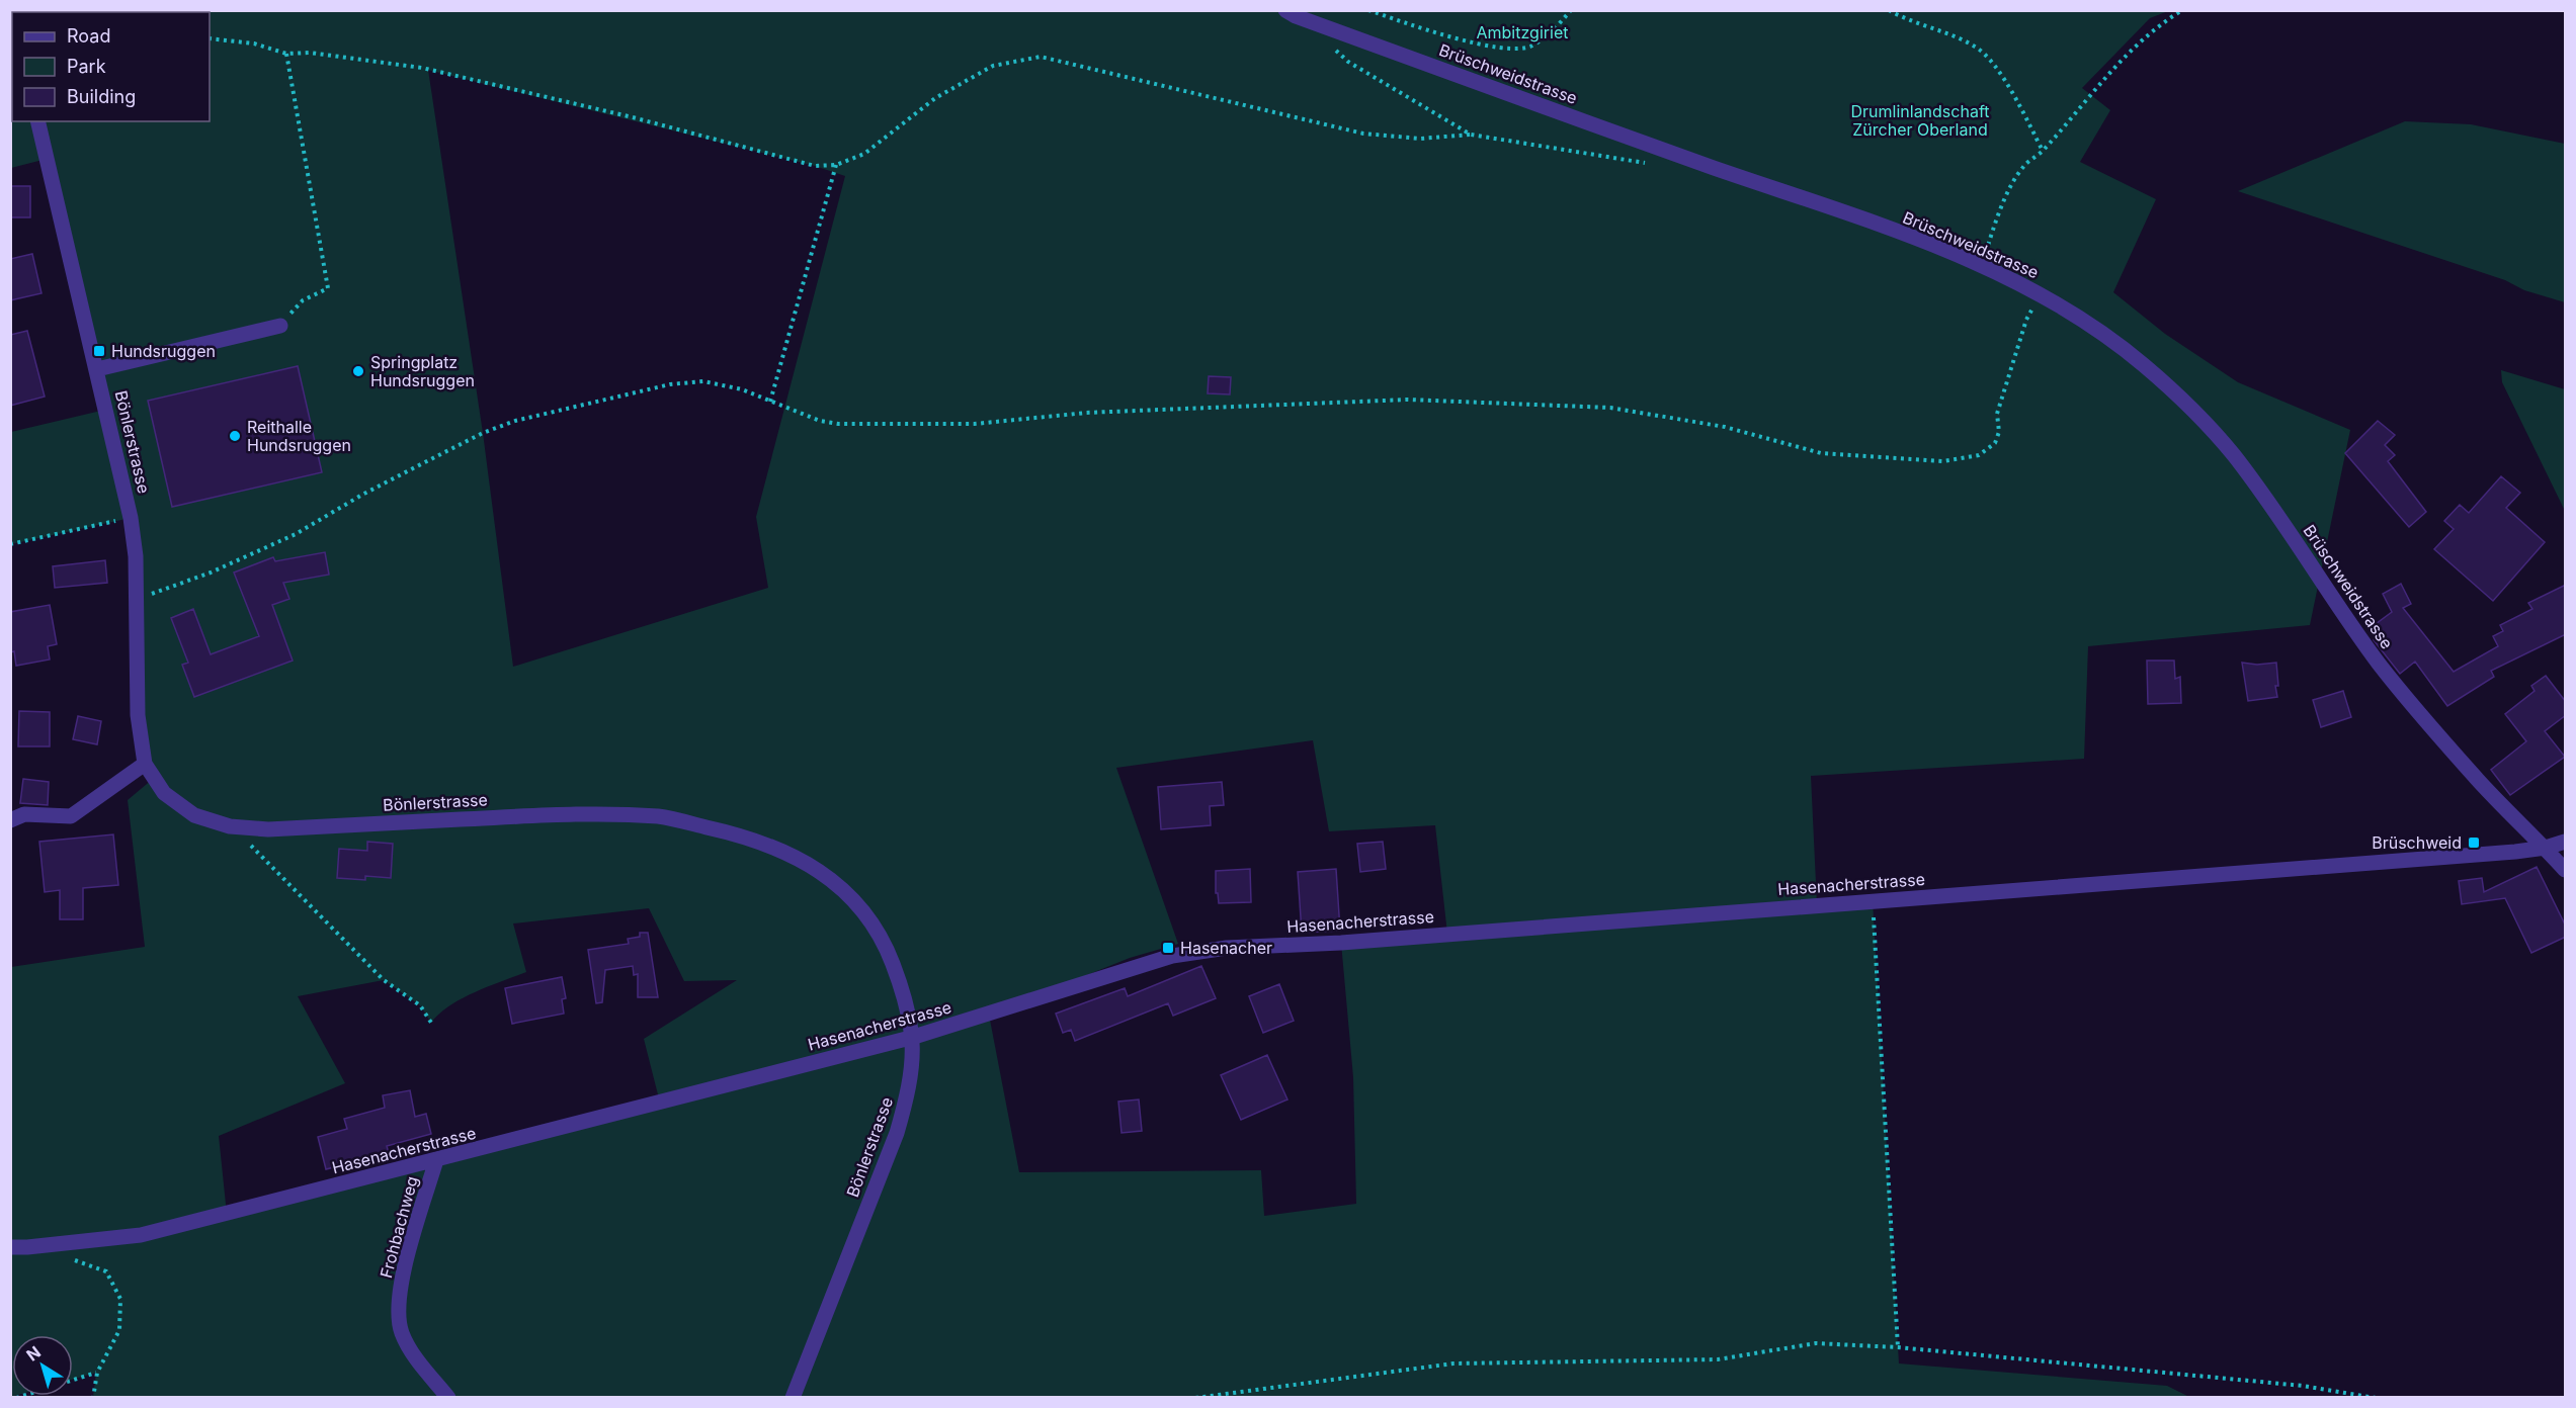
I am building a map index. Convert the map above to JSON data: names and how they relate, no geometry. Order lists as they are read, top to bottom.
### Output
{
  "streets": {
    "street": [
      "Brüschweidstrasse",
      "Bönlerstrasse",
      "Hasenacherstrasse",
      "Frohbachweg"
    ]
  },
  "crossings": [
    ["Brüschweidstrasse", "Hasenacherstrasse"],
    ["Bönlerstrasse", "Hasenacherstrasse"],
    ["Hasenacherstrasse", "Frohbachweg"]
  ],
  "parks": ["Ambitzgiriet", "Drumlinlandschaft Zürcher Oberland"],
  "places": {
    "transit": ["Hundsruggen", "Brüschweid", "Hasenacher"],
    "other": ["Springplatz Hundsruggen", "Reithalle Hundsruggen"]
  },
  "legend": ["Road", "Park", "Building"],
  "north": "top left"
}
